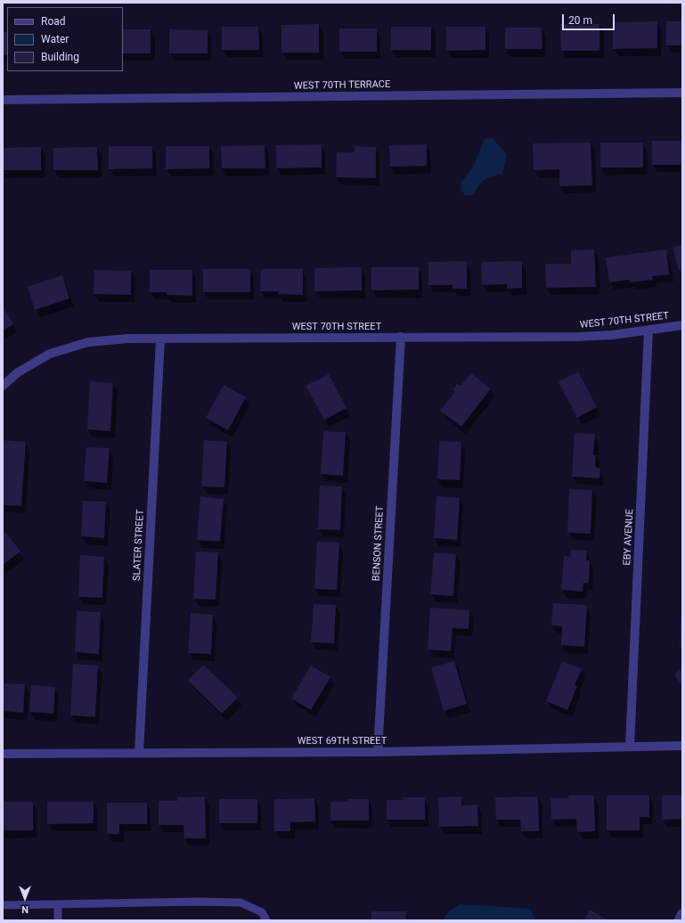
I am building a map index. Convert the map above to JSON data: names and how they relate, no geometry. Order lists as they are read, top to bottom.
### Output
{
  "streets": {
    "street": [
      "WEST 70TH TERRACE",
      "WEST 70TH STREET",
      "EBY AVENUE",
      "BENSON STREET",
      "SLATER STREET",
      "WEST 69TH STREET"
    ]
  },
  "crossings": [
    ["WEST 70TH STREET", "EBY AVENUE"],
    ["WEST 70TH STREET", "BENSON STREET"],
    ["WEST 70TH STREET", "SLATER STREET"],
    ["EBY AVENUE", "WEST 69TH STREET"],
    ["BENSON STREET", "WEST 69TH STREET"],
    ["SLATER STREET", "WEST 69TH STREET"]
  ],
  "legend": ["Road", "Water", "Building"],
  "scale_bar": "20 m",
  "north": "bottom"
}
